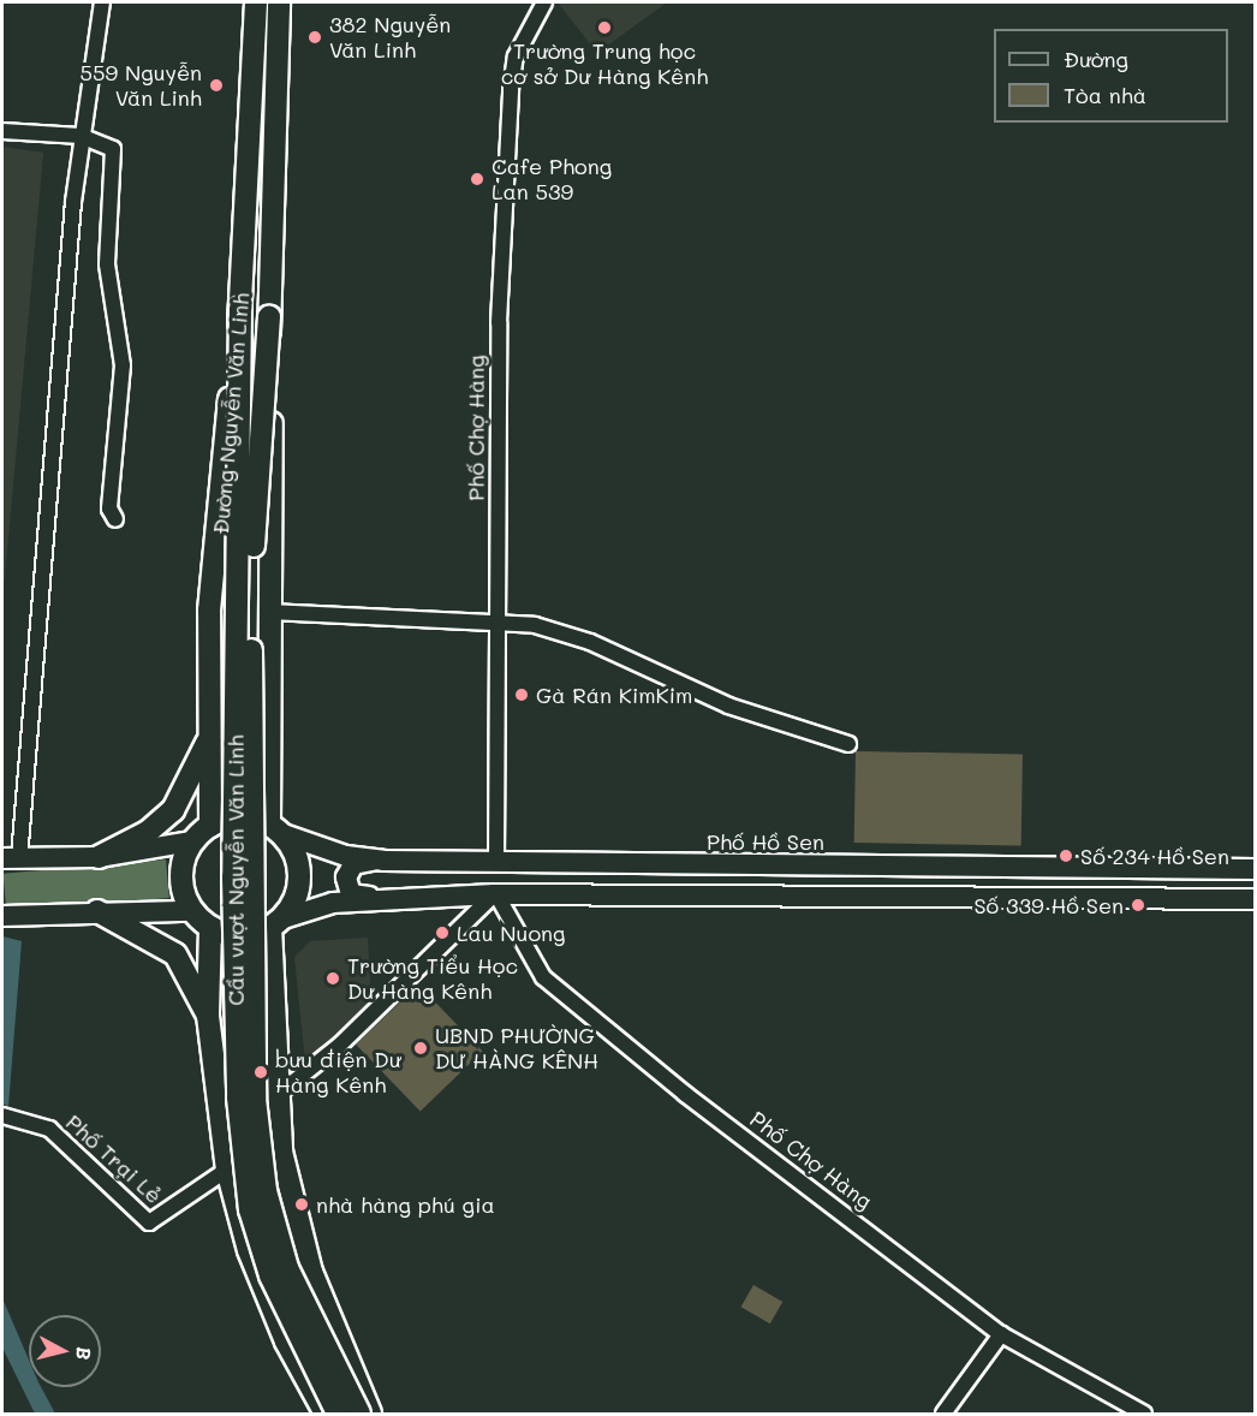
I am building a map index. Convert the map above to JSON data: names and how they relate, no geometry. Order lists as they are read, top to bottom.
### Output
{
  "streets": {
    "highway": ["Đường Nguyễn Văn Linh", "Cầu vượt Nguyễn Văn Linh"],
    "main road": ["Phố Hồ Sen"],
    "street": ["Phố Chợ Hàng", "Phố Trại Lẻ"]
  },
  "crossings": [
    ["Đường Nguyễn Văn Linh", "Phố Hồ Sen"],
    ["Đường Nguyễn Văn Linh", "Cầu vượt Nguyễn Văn Linh"],
    ["Phố Chợ Hàng", "Phố Hồ Sen"]
  ],
  "places": [
    "Trường Trung học cơ sở Dư Hàng Kênh",
    "382 Nguyễn Văn Linh",
    "559 Nguyễn Văn Linh",
    "Cafe Phong Lan 539",
    "Gà Rán KimKim",
    "Số 234 Hồ Sen",
    "Số 339 Hồ Sen",
    "Lau Nuong",
    "Trường Tiểu Học Dư Hàng Kênh",
    "UBND PHƯỜNG DƯ HÀNG KÊNH",
    "bưu điện Dư Hàng Kênh",
    "nhà hàng phú gia"
  ],
  "legend": ["Đường", "Tòa nhà"],
  "north": "right"
}
